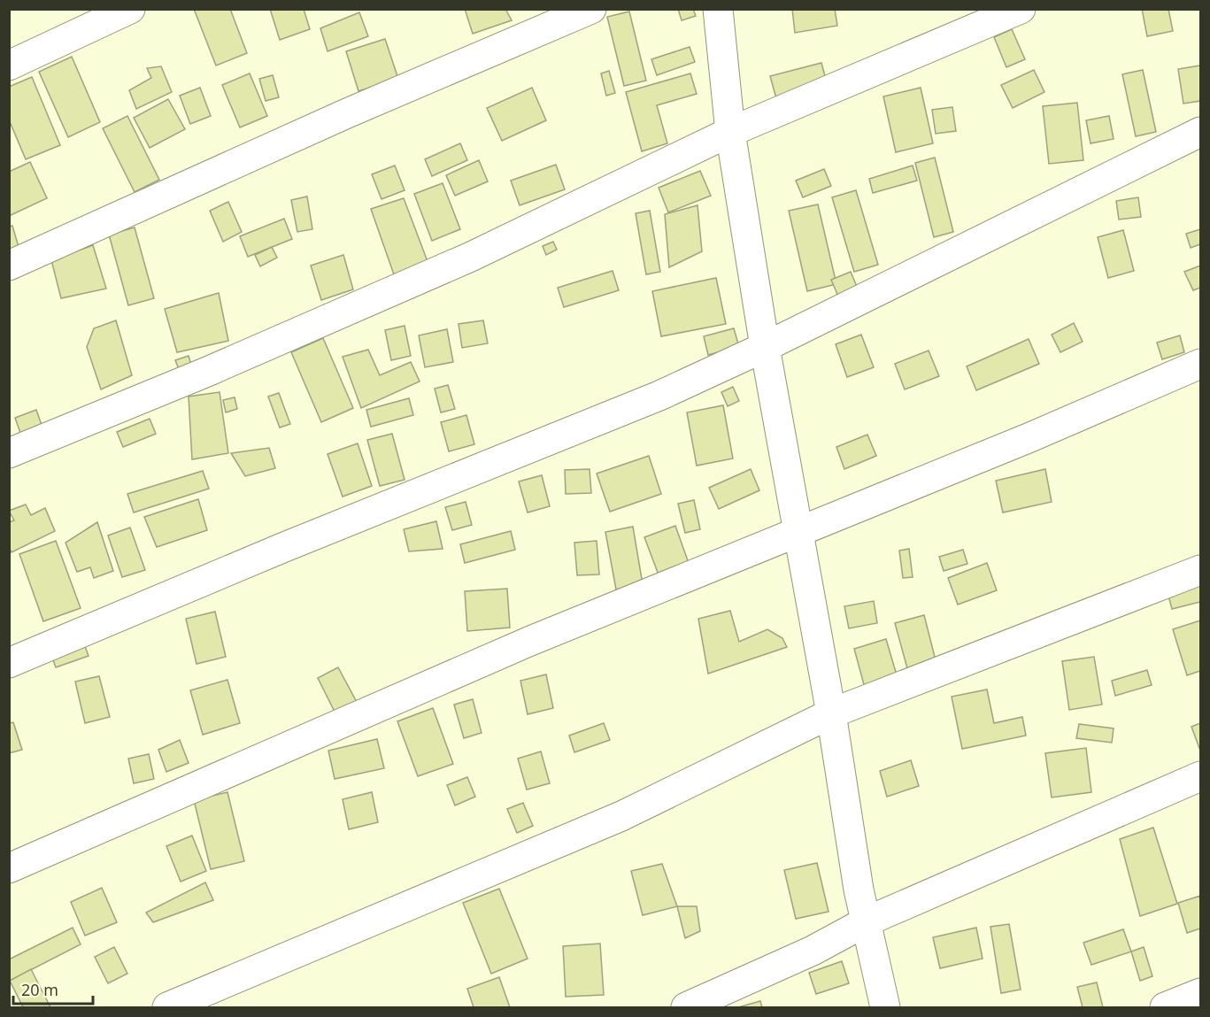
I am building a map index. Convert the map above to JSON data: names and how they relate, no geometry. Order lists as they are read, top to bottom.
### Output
{
  "scale_bar": "20 m"
}
